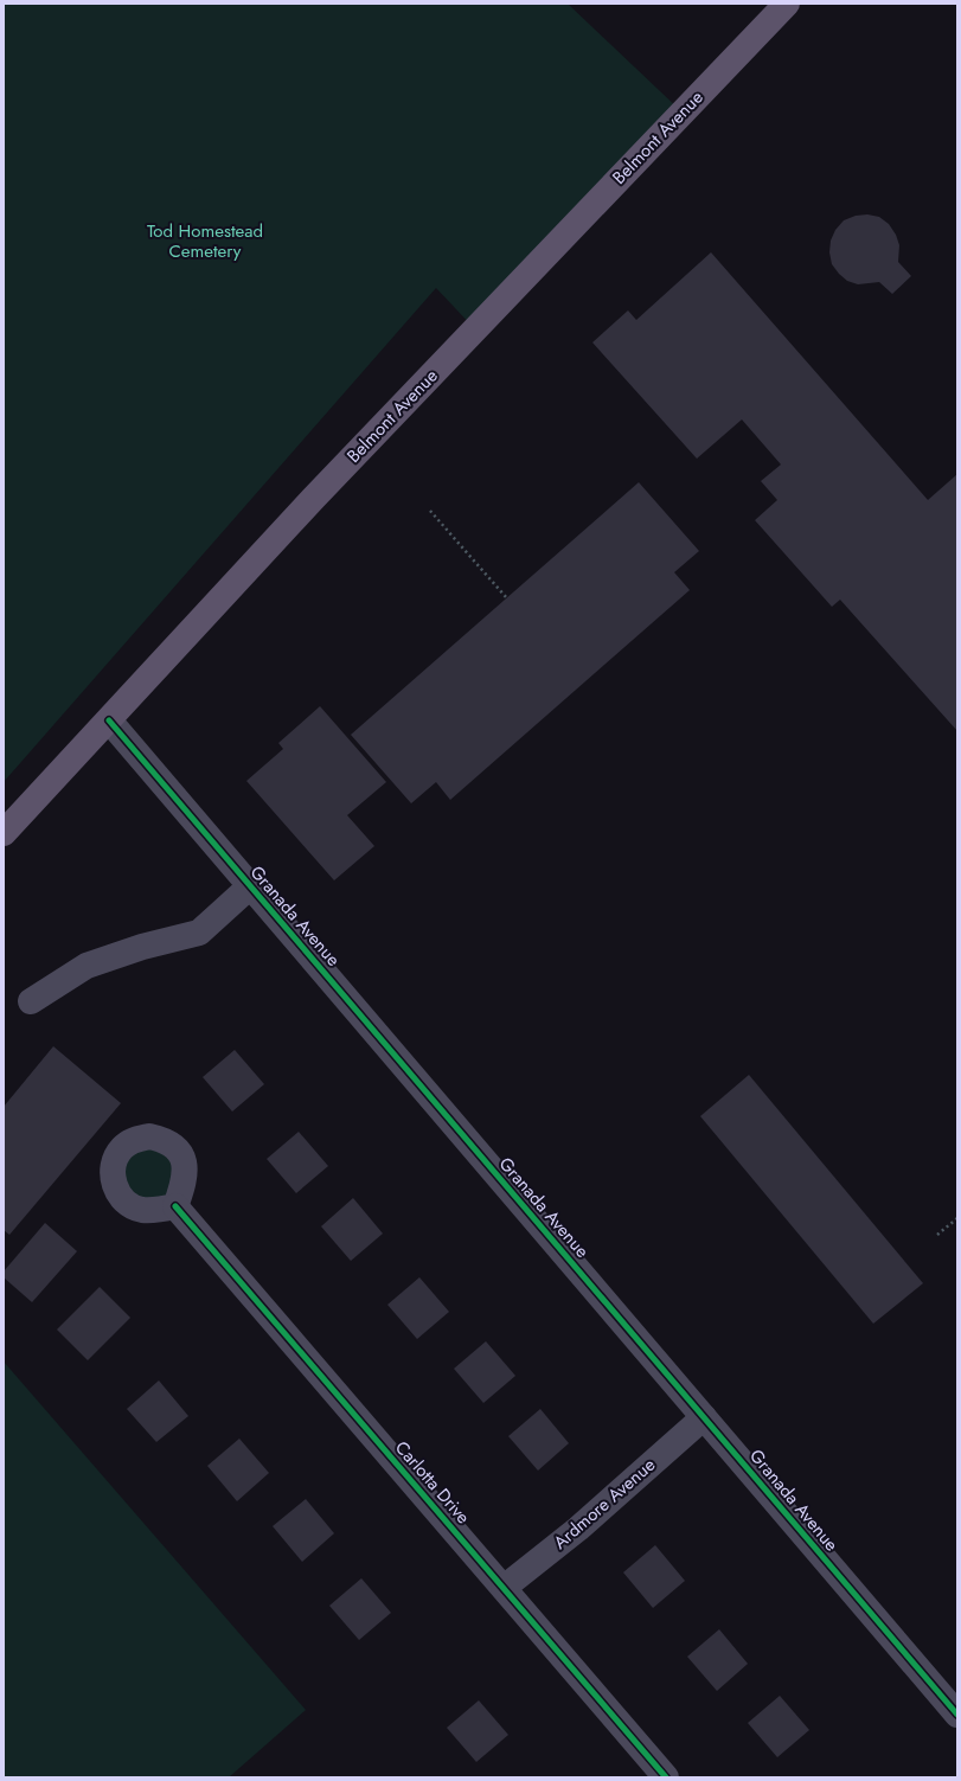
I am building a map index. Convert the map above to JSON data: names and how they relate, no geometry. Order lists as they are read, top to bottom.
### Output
{
  "streets": {
    "main road": ["Belmont Avenue"],
    "street": ["Granada Avenue", "Carlotta Drive", "Ardmore Avenue"]
  },
  "crossings": [
    ["Belmont Avenue", "Granada Avenue"],
    ["Granada Avenue", "Ardmore Avenue"],
    ["Carlotta Drive", "Ardmore Avenue"]
  ],
  "parks": ["Tod Homestead Cemetery"]
}
